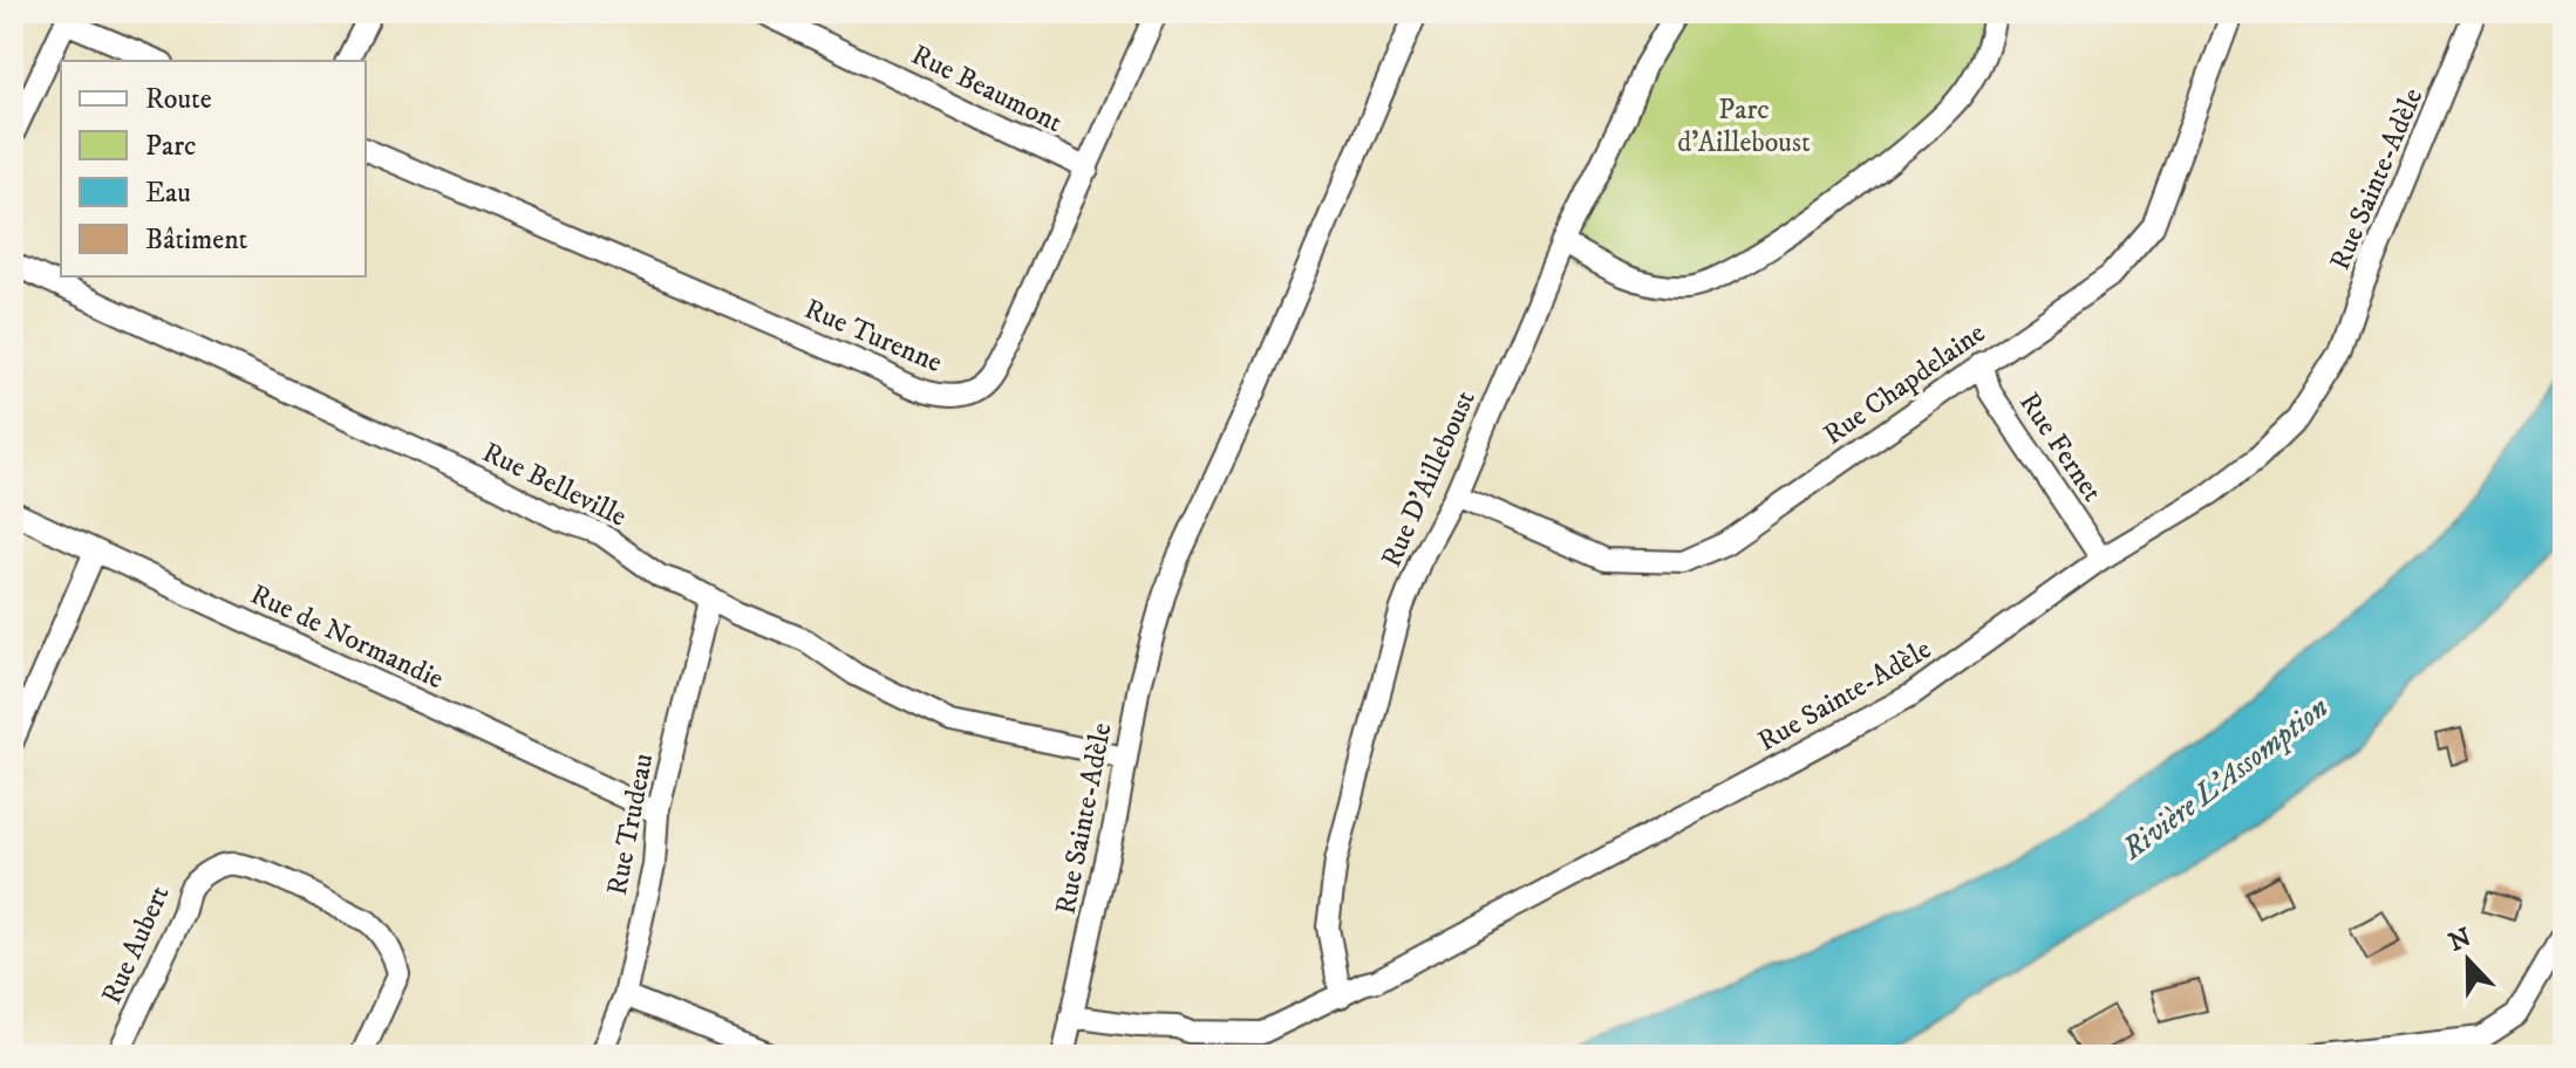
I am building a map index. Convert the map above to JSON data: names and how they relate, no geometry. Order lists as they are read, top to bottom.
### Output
{
  "streets": {
    "street": [
      "Rue Beaumont",
      "Rue Sainte-Adèle",
      "Rue Turenne",
      "Rue Chapdelaine",
      "Rue Fernet",
      "Rue D'Ailleboust",
      "Rue Belleville",
      "Rue de Normandie",
      "Rue Trudeau",
      "Rue Aubert"
    ]
  },
  "crossings": [
    ["Rue Beaumont", "Rue Turenne"],
    ["Rue Sainte-Adèle", "Rue Fernet"],
    ["Rue Sainte-Adèle", "Rue D'Ailleboust"],
    ["Rue Sainte-Adèle", "Rue Belleville"],
    ["Rue Chapdelaine", "Rue Fernet"],
    ["Rue Chapdelaine", "Rue D'Ailleboust"],
    ["Rue Belleville", "Rue Trudeau"],
    ["Rue de Normandie", "Rue Trudeau"]
  ],
  "water": ["Rivière L'Assomption"],
  "parks": ["Parc d'Ailleboust"],
  "legend": [
    "Route",
    "Parc",
    "Eau",
    "Bâtiment"
  ],
  "north": "top"
}
